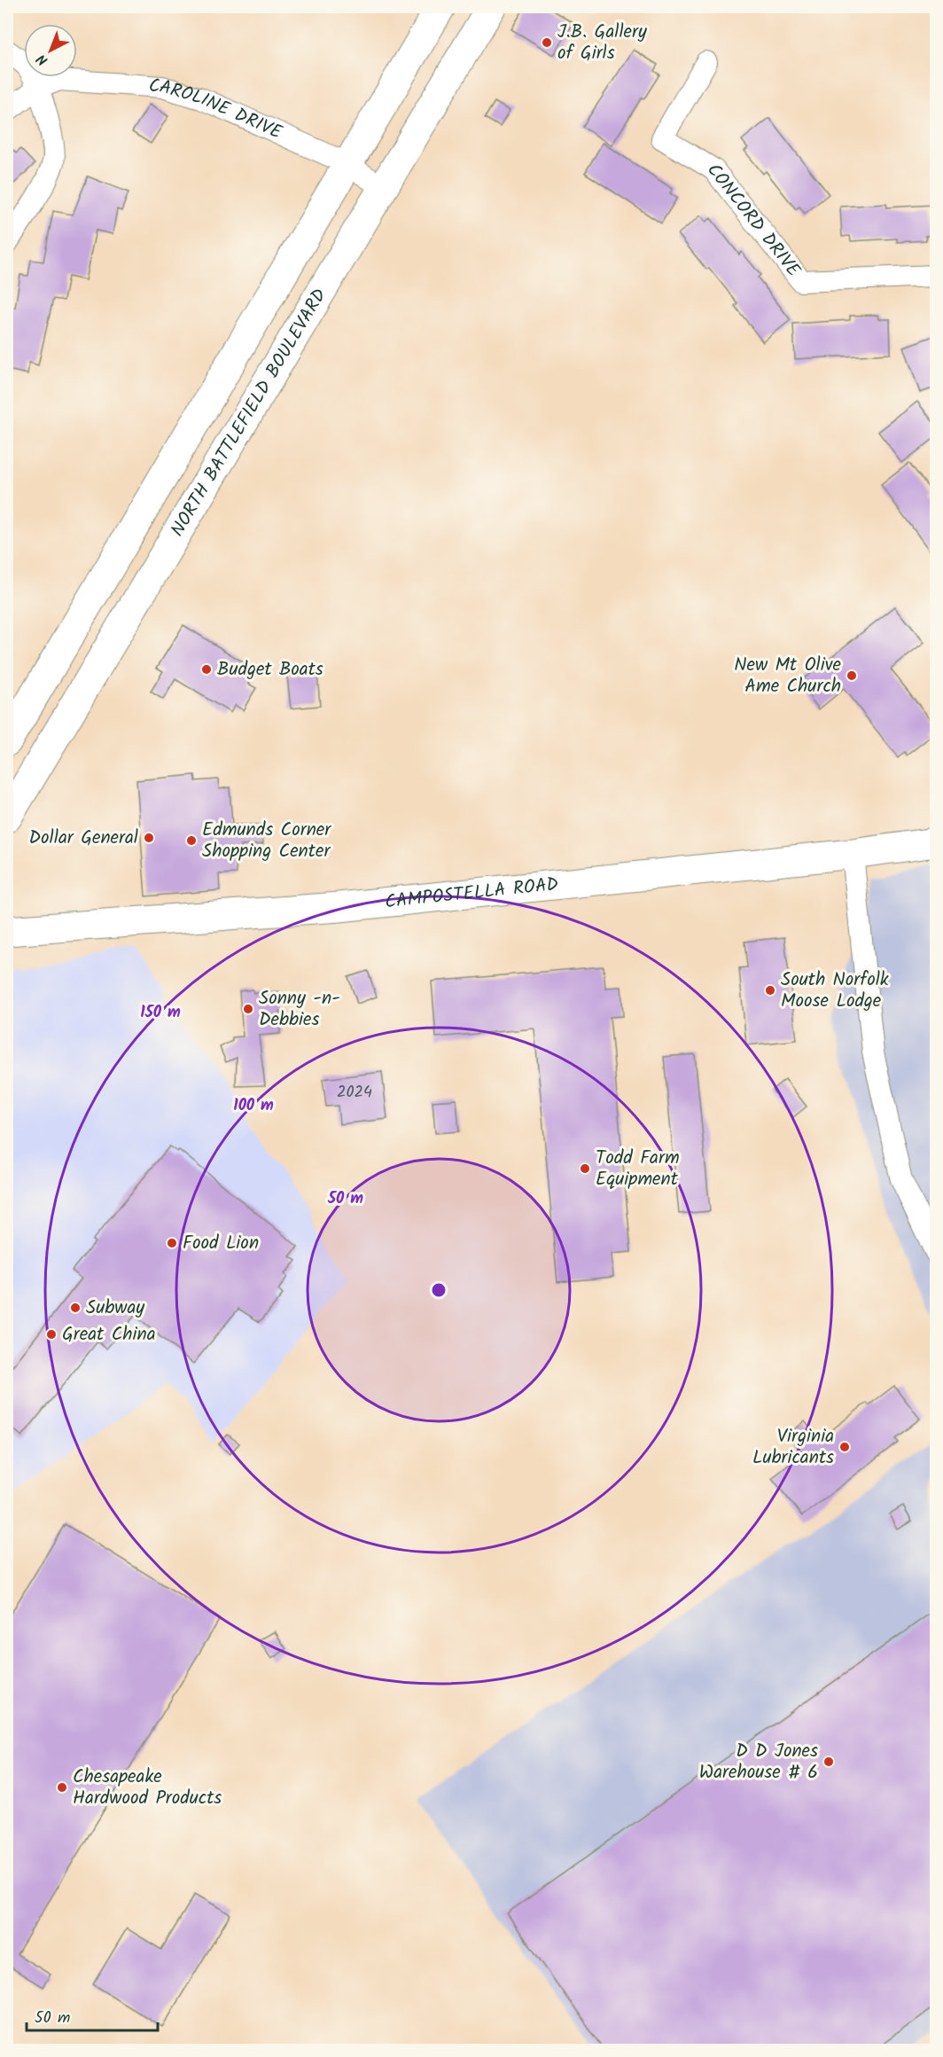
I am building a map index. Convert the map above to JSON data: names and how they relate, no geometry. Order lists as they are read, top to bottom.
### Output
{
  "streets": {
    "main road": ["NORTH BATTLEFIELD BOULEVARD", "CAMPOSTELLA ROAD"],
    "street": ["CAROLINE DRIVE", "CONCORD DRIVE"]
  },
  "crossings": [
    ["CAROLINE DRIVE", "NORTH BATTLEFIELD BOULEVARD"]
  ],
  "places": [
    "J.B. Gallery of Girls",
    "Budget Boats",
    "New Mt Olive Ame Church",
    "Dollar General",
    "Edmunds Corner Shopping Center",
    "South Norfolk Moose Lodge",
    "Sonny -n- Debbies",
    "Todd Farm Equipment",
    "Food Lion",
    "Subway",
    "Great China",
    "Virginia Lubricants",
    "D D Jones Warehouse # 6",
    "Chesapeake Hardwood Products"
  ],
  "house_numbers": ["2024"],
  "scale_bar": "50 m",
  "north": "bottom left",
  "rings": ["150 m", "100 m", "50 m"]
}
